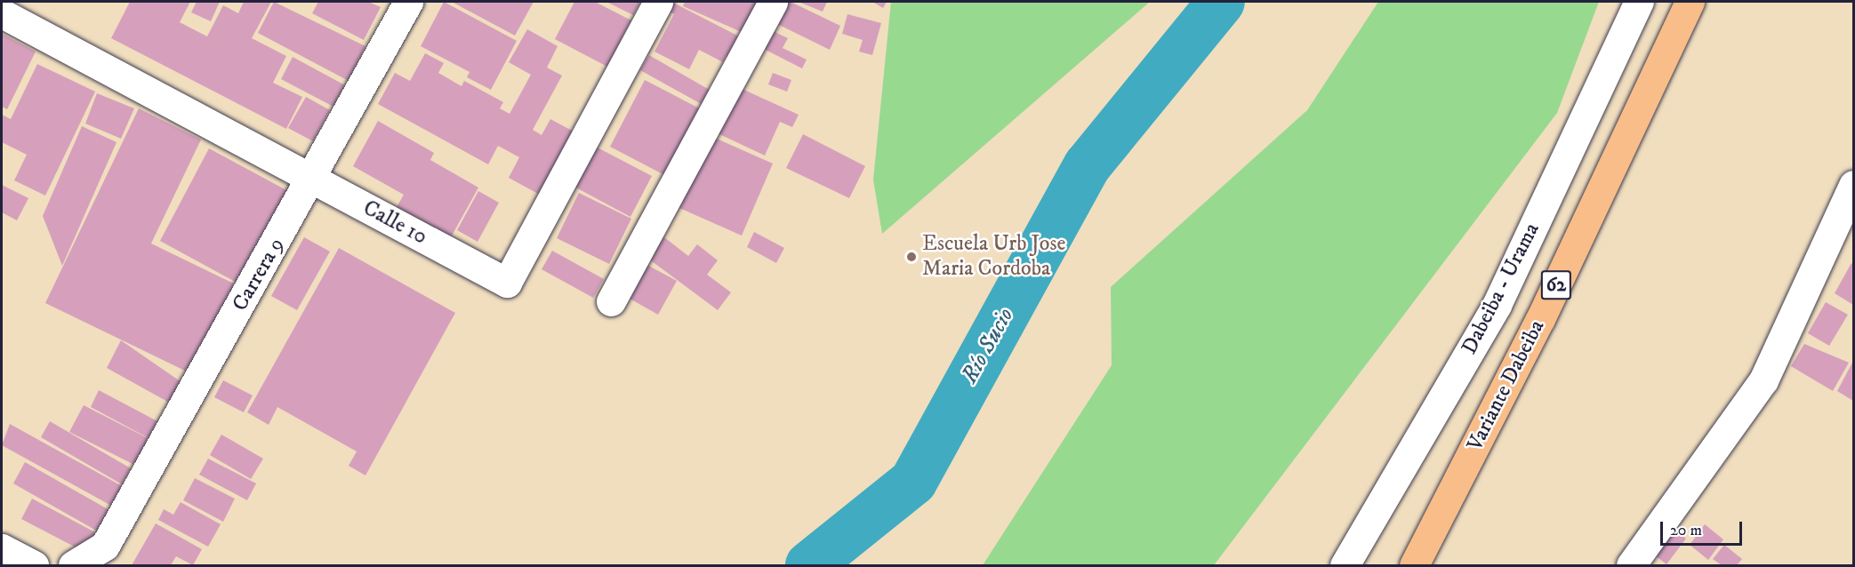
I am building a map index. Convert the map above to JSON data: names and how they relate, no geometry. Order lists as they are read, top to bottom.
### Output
{
  "streets": {
    "highway": ["62", "Variante Dabeiba"],
    "street": ["Calle 10", "Carrera 9", "Dabeiba - Urama"]
  },
  "crossings": [
    ["Calle 10", "Carrera 9"]
  ],
  "water": ["Río Sucio"],
  "places": ["Escuela Urb Jose Maria Cordoba"],
  "scale_bar": "20 m"
}
